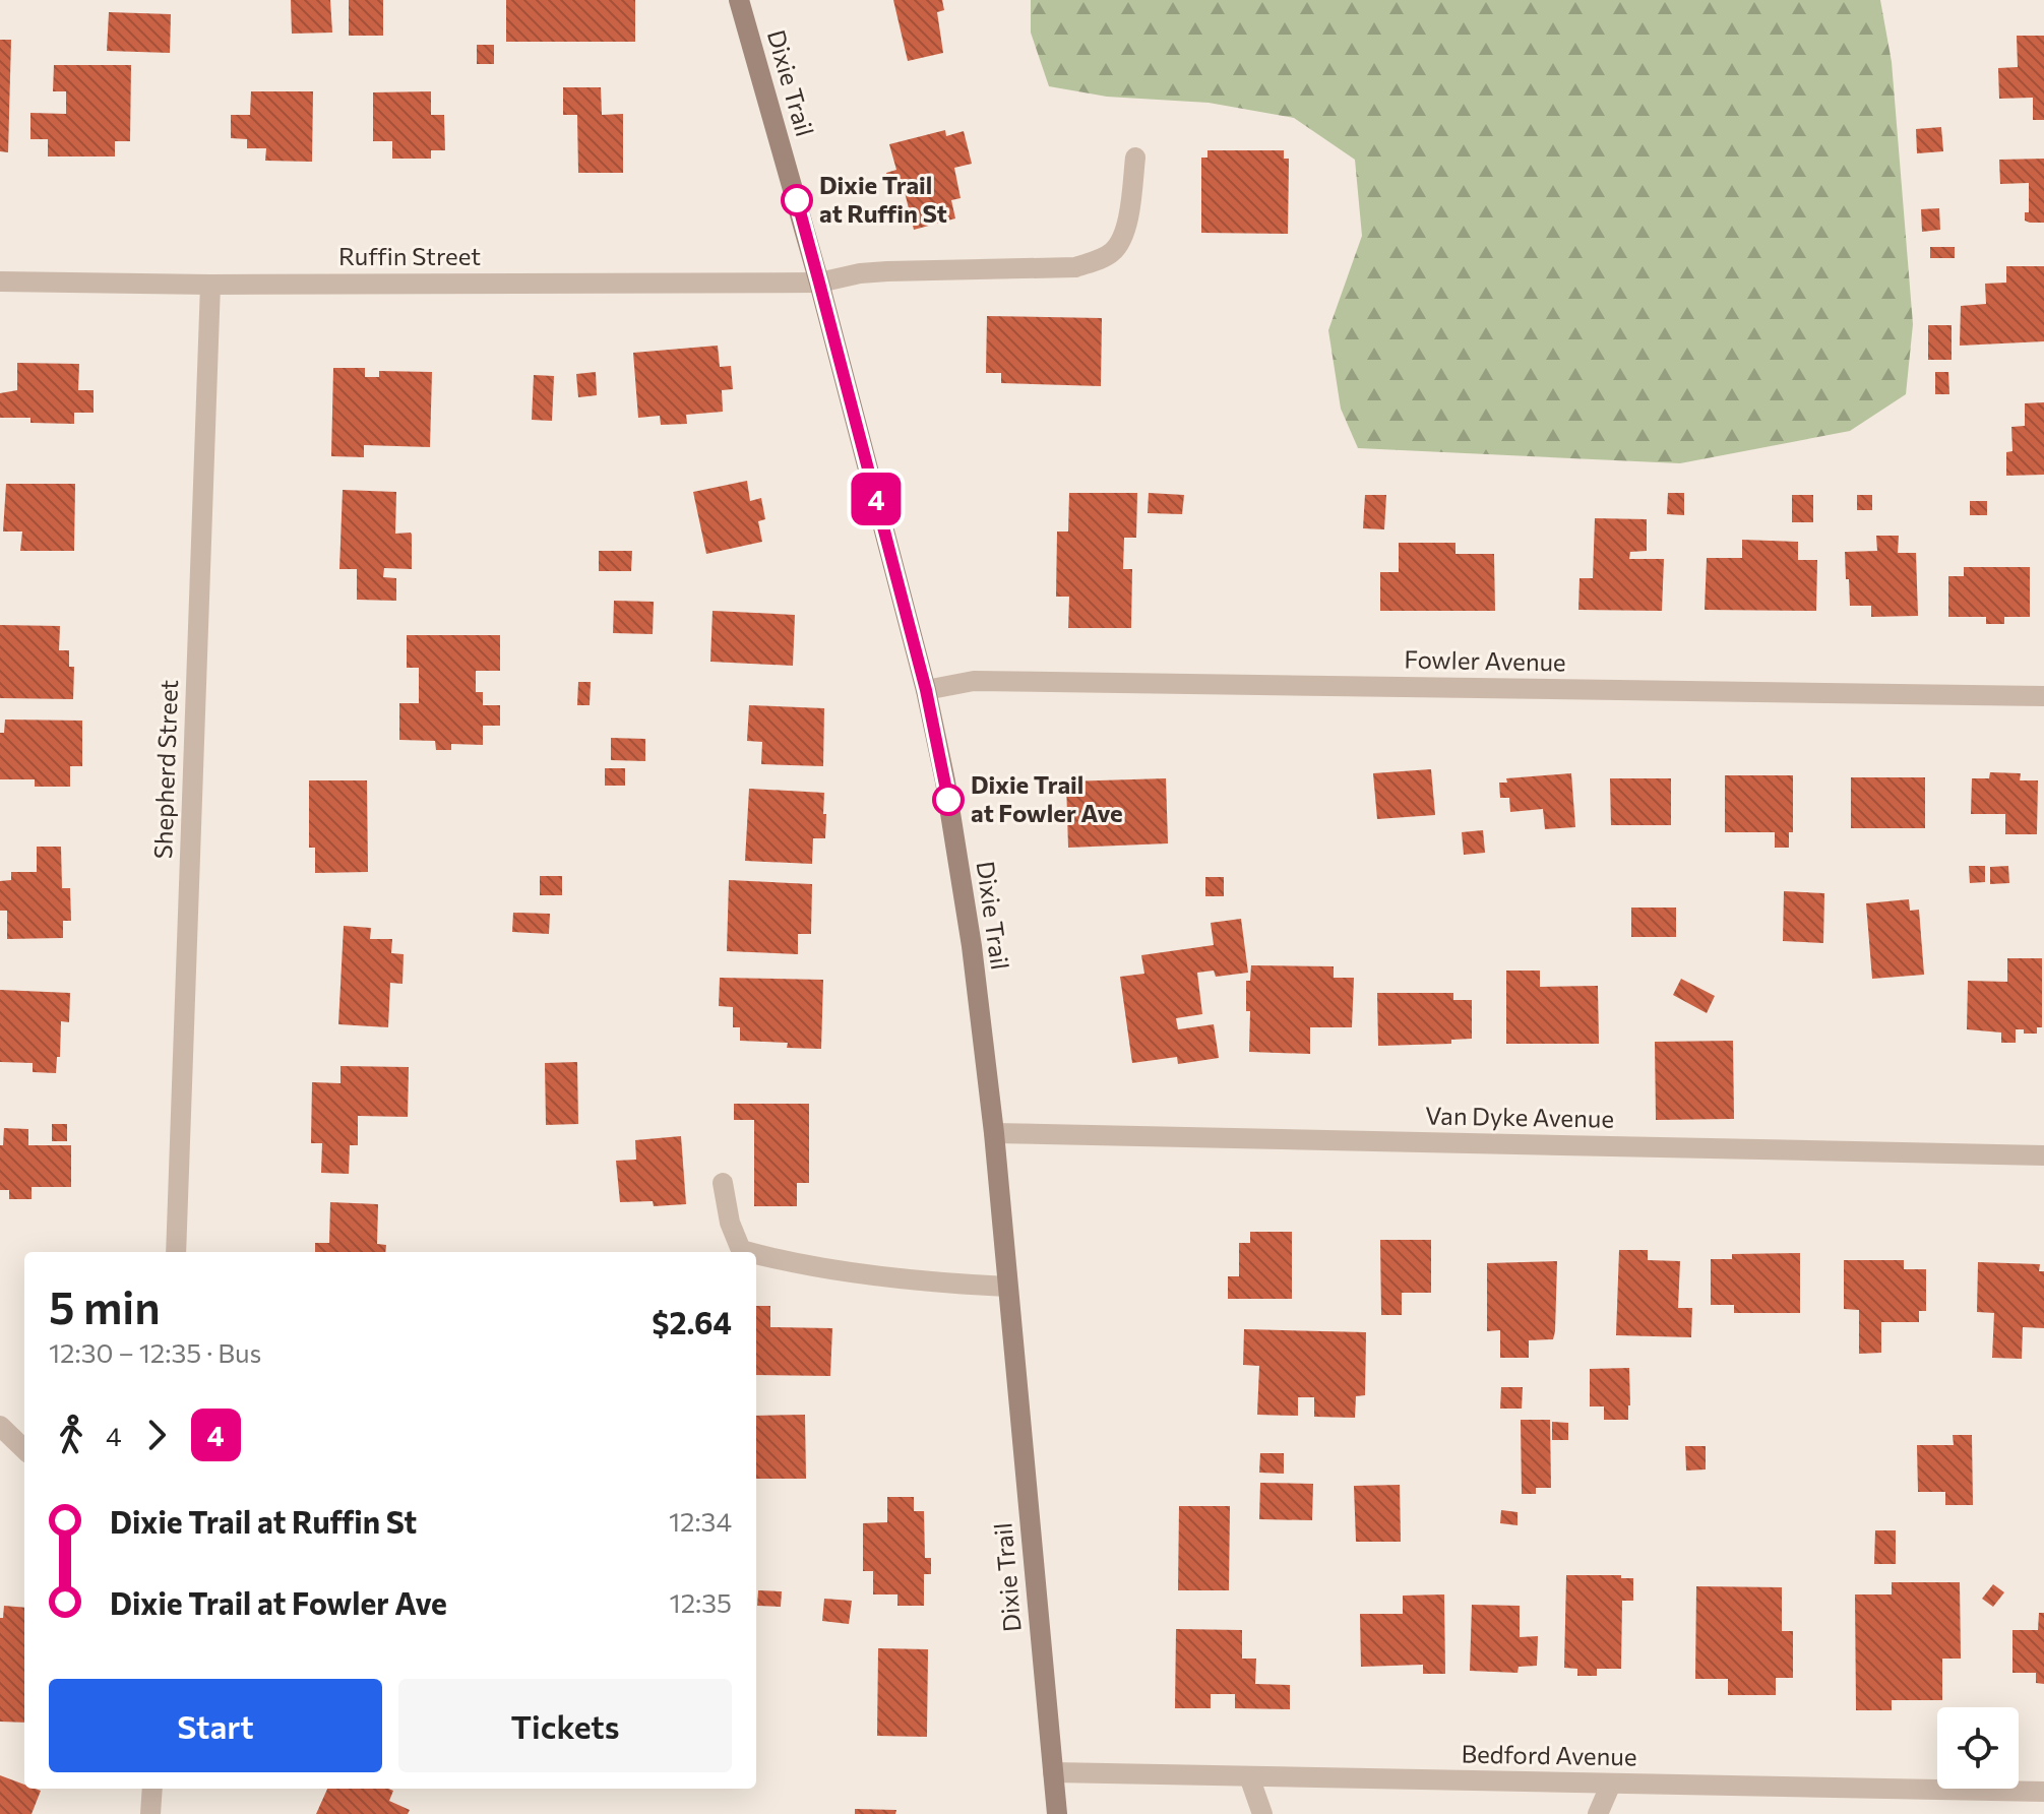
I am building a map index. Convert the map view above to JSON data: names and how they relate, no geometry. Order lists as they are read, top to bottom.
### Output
{
  "streets": {
    "main road": ["Dixie Trail"],
    "street": [
      "Ruffin Street",
      "Fowler Avenue",
      "Shepherd Street",
      "Van Dyke Avenue",
      "Bedford Avenue"
    ]
  },
  "crossings": [
    ["Dixie Trail", "Ruffin Street"],
    ["Dixie Trail", "Fowler Avenue"],
    ["Dixie Trail", "Van Dyke Avenue"],
    ["Dixie Trail", "Bedford Avenue"],
    ["Ruffin Street", "Shepherd Street"]
  ],
  "places": ["Dixie Trail at Ruffin St", "Dixie Trail at Fowler Ave"],
  "lines": ["bus line 4"],
  "page": {
    "on_map": "4",
    "heading": ["5 min", "12:30 – 12:35 · Bus", "$2.64"],
    "legs": ["4", "4"],
    "list": [
      {
        "name": "Dixie Trail at Ruffin St",
        "value": "12:34"
      },
      {
        "name": "Dixie Trail at Fowler Ave",
        "value": "12:35"
      }
    ],
    "buttons": ["Start", "Tickets"]
  }
}
